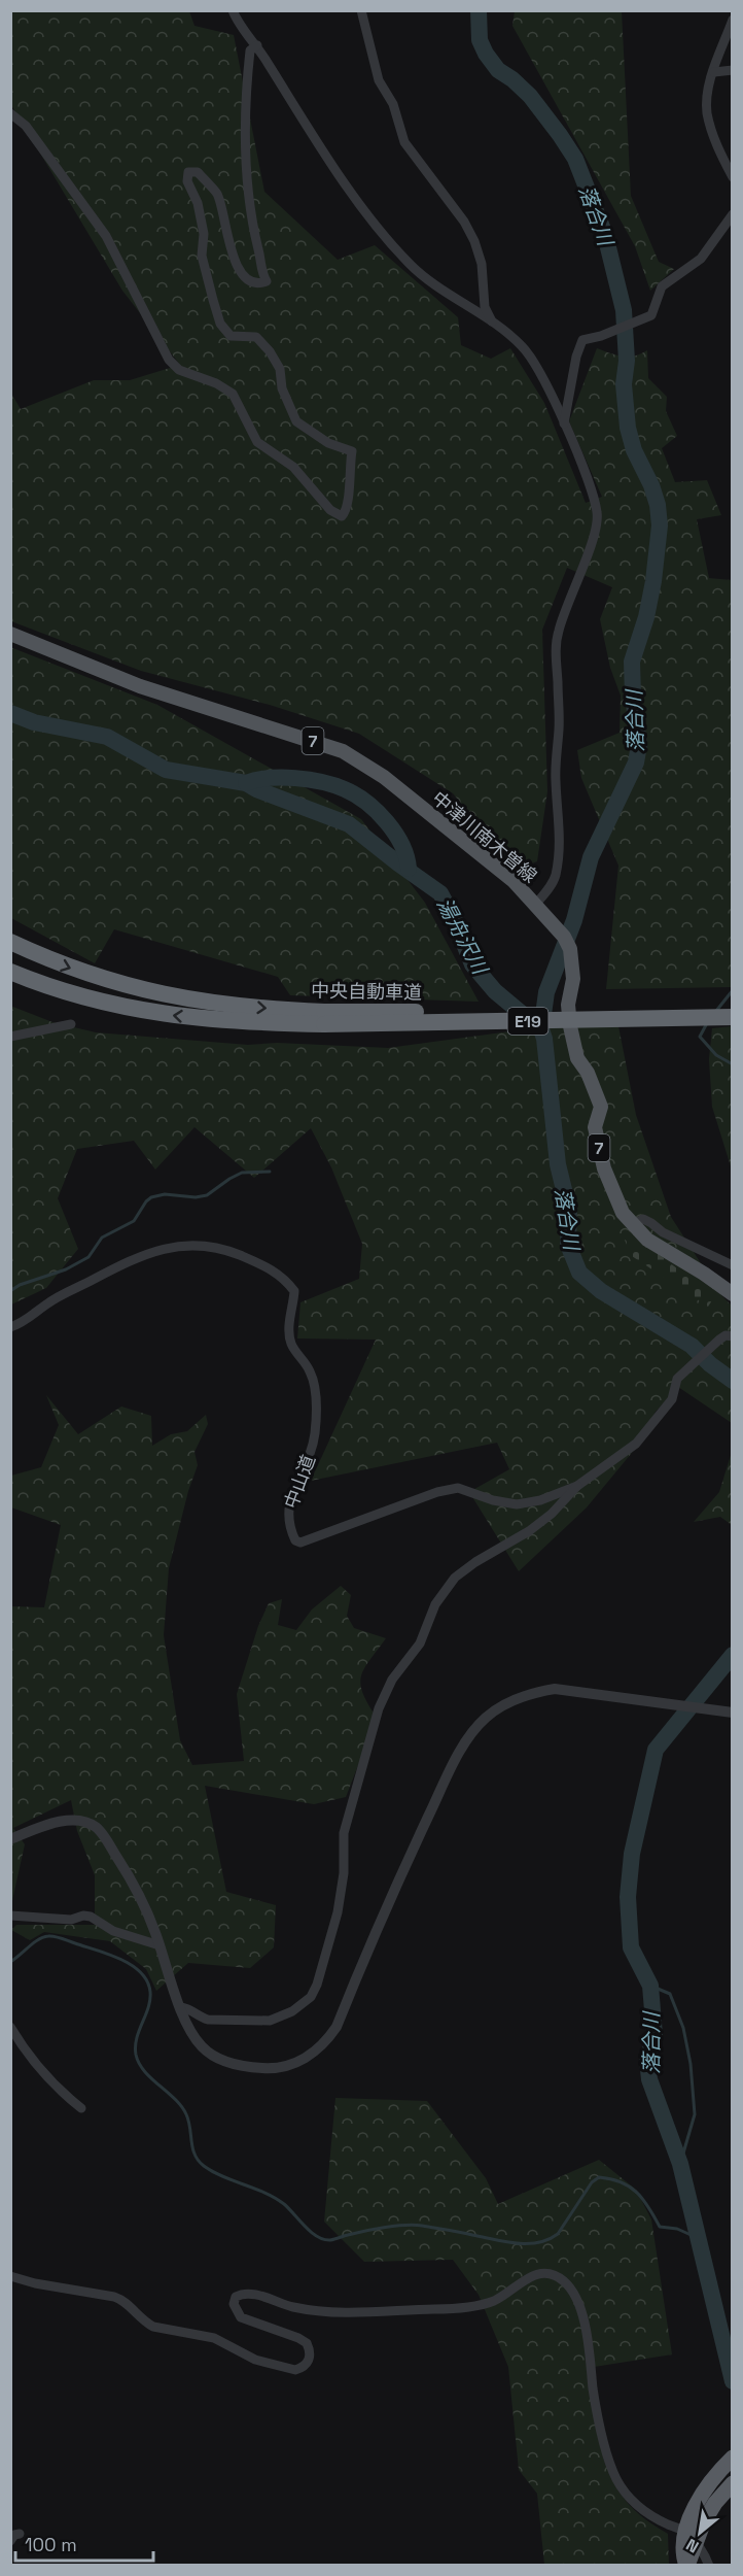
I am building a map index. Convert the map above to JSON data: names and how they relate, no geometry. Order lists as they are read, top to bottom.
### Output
{
  "streets": {
    "highway": ["中央自動車道", "E19"],
    "main road": ["7", "中津川南木曽線"],
    "street": ["中山道"]
  },
  "water": ["落合川", "湯舟沢川"],
  "scale_bar": "100 m",
  "north": "bottom left"
}
